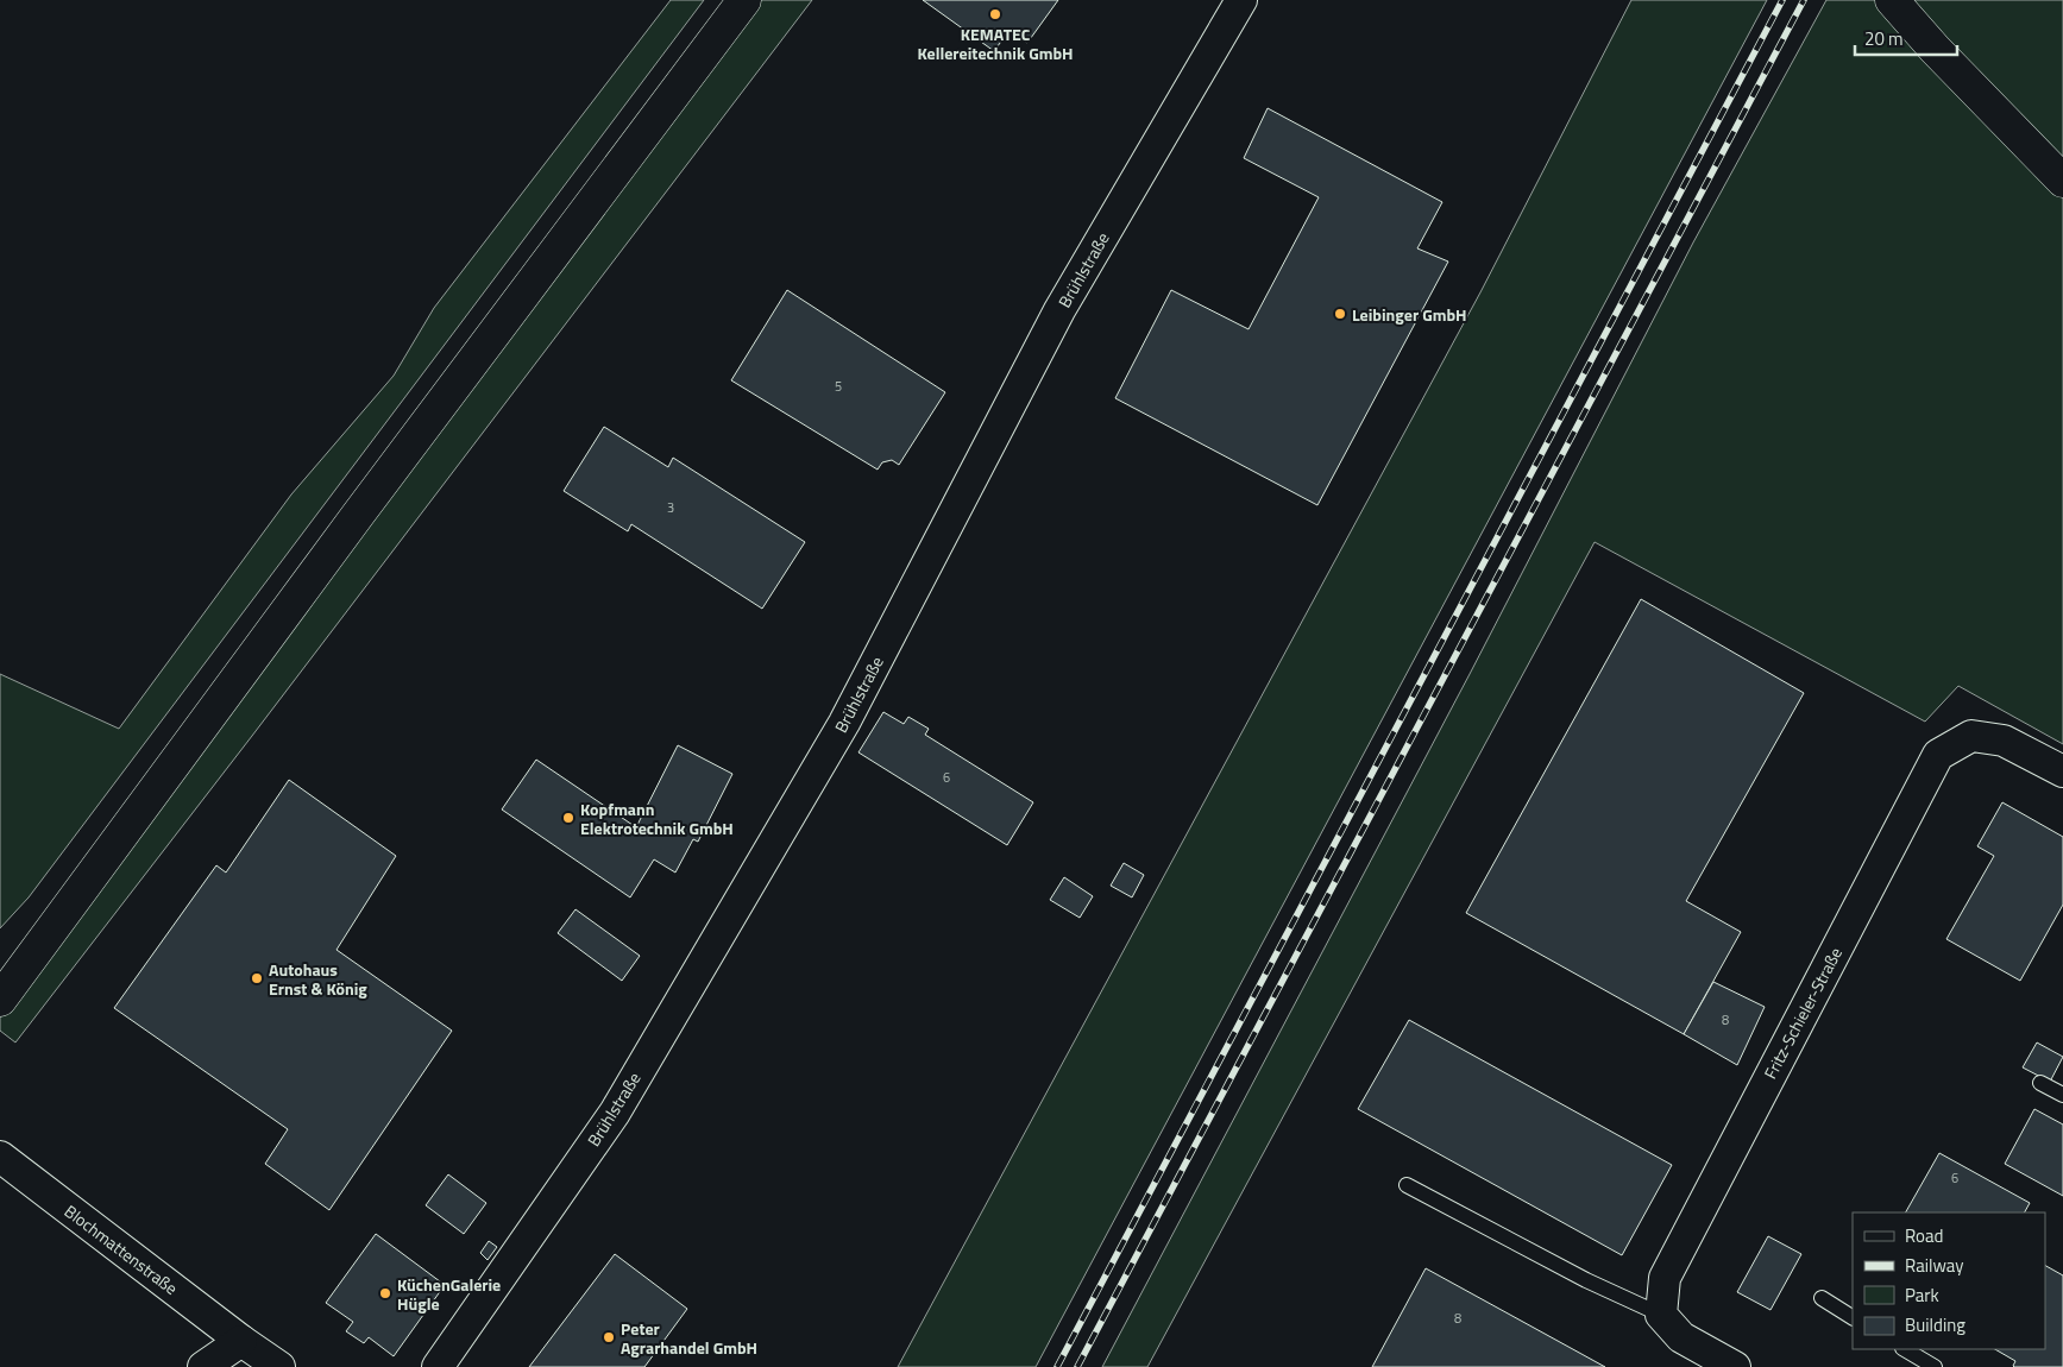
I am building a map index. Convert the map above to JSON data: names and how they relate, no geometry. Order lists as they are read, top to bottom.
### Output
{
  "streets": {
    "street": ["Brühlstraße", "Fritz-Schieler-Straße", "Blochmattenstraße"]
  },
  "places": [
    "KEMATEC Kellereitechnik GmbH",
    "Leibinger GmbH",
    "Kopfmann Elektrotechnik GmbH",
    "Autohaus Ernst & König",
    "KüchenGalerie Hügle",
    "Peter Agrarhandel GmbH"
  ],
  "house_numbers": [
    "5",
    "3",
    "6",
    "8",
    "6",
    "8"
  ],
  "legend": [
    "Road",
    "Railway",
    "Park",
    "Building"
  ],
  "scale_bar": "20 m"
}
